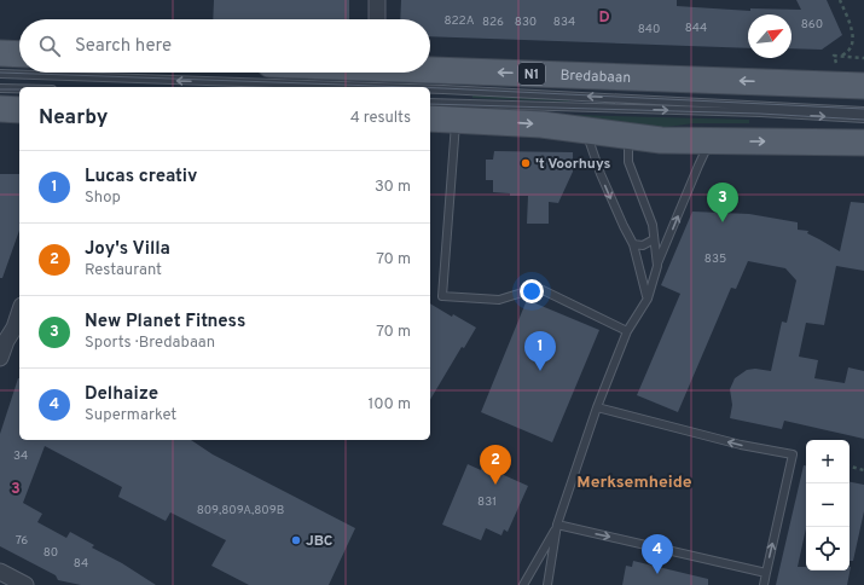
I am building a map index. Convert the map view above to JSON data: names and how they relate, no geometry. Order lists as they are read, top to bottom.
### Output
{
  "streets": {
    "main road": ["N1", "Bredabaan"]
  },
  "districts": ["Merksemheide"],
  "places": ["'t Voorhuys", "JBC"],
  "house_numbers": [
    "822A",
    "826",
    "830",
    "834",
    "860",
    "844",
    "840",
    "835",
    "34",
    "831",
    "809,809A,809B",
    "76",
    "80",
    "84"
  ],
  "north": "top right",
  "page": {
    "search": "Search here",
    "heading": ["Nearby", "4 results"],
    "list": [
      {
        "mark": "1",
        "name": "Lucas creativ",
        "note": "Shop",
        "value": "30 m"
      },
      {
        "mark": "2",
        "name": "Joy's Villa",
        "note": "Restaurant",
        "value": "70 m"
      },
      {
        "mark": "3",
        "name": "New Planet Fitness",
        "note": "Sports · Bredabaan",
        "value": "70 m"
      },
      {
        "mark": "4",
        "name": "Delhaize",
        "note": "Supermarket",
        "value": "100 m"
      }
    ],
    "pins": [
      "3",
      "1",
      "2",
      "4"
    ],
    "map_buttons": ["+", "−"]
  },
  "grid": {
    "columns": ["D"],
    "rows": ["3"]
  }
}
